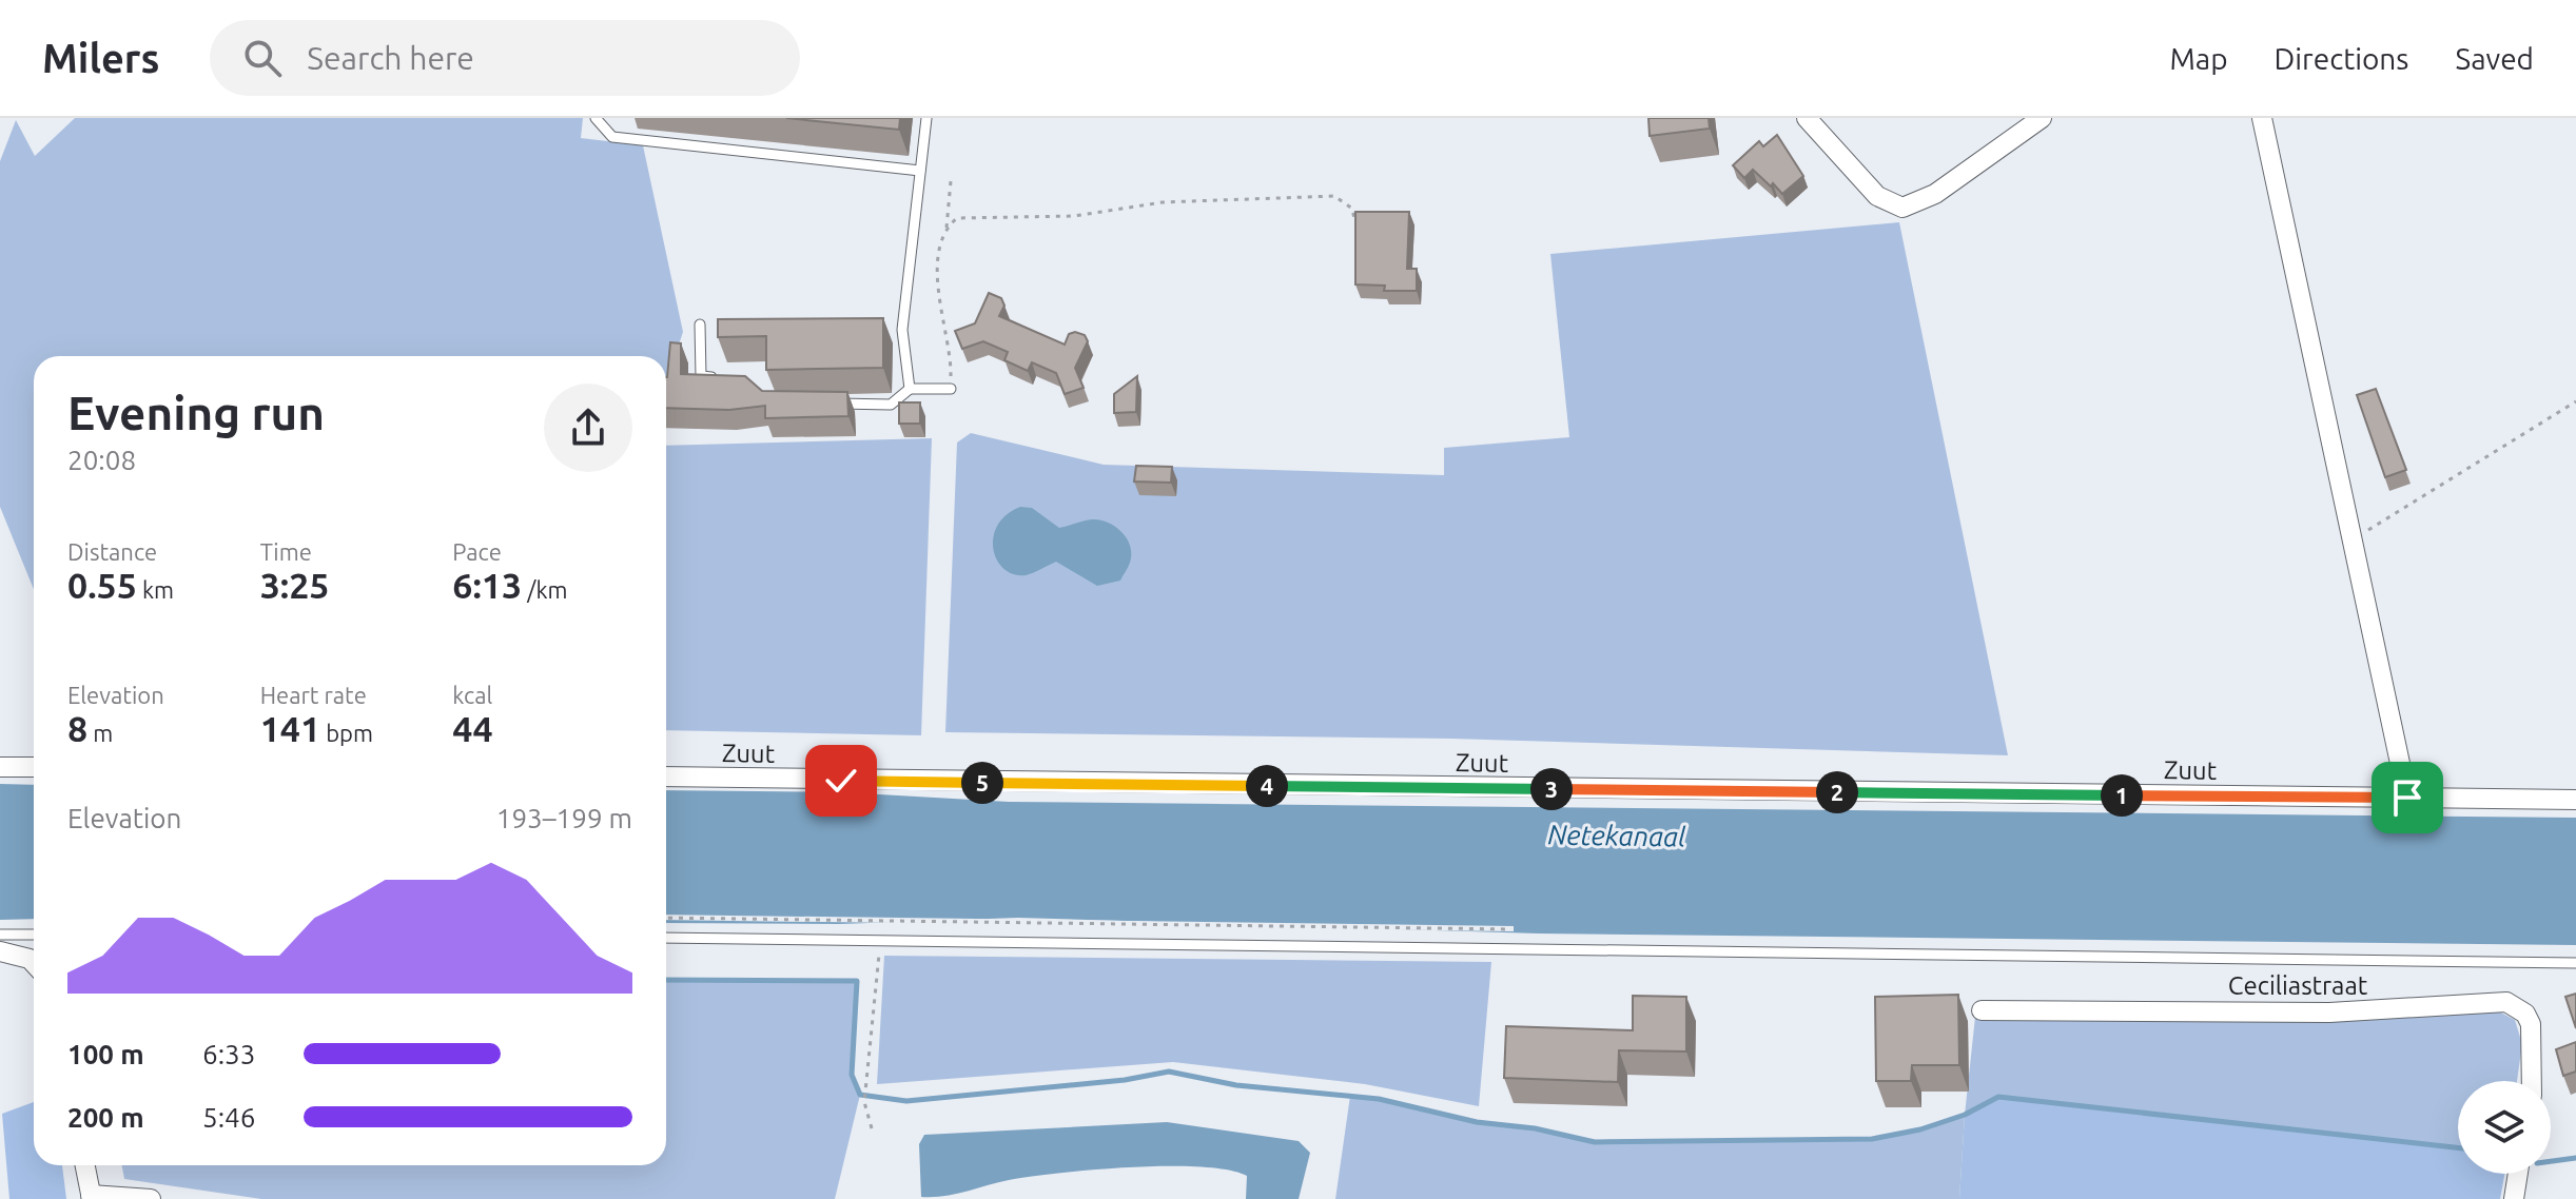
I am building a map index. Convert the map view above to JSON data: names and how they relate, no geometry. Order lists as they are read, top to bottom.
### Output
{
  "streets": {
    "street": ["Zuut", "Ceciliastraat"]
  },
  "water": ["Netekanaal"],
  "page": {
    "header": "Milers",
    "search": "Search here",
    "nav": ["Map", "Directions", "Saved"],
    "heading": ["Evening run", "20:08"],
    "stats": [
      ["Distance", "0.55 km"],
      ["Time", "3:25"],
      ["Pace", "6:13 /km"],
      ["Elevation", "8 m"],
      ["Heart rate", "141 bpm"],
      ["kcal", "44"]
    ],
    "pins": [
      "5",
      "4",
      "3",
      "2",
      "1"
    ],
    "chart": ["Elevation", "193–199 m"],
    "list": [
      {
        "name": "100 m",
        "note": "6:33"
      },
      {
        "name": "200 m",
        "note": "5:46"
      }
    ]
  }
}
